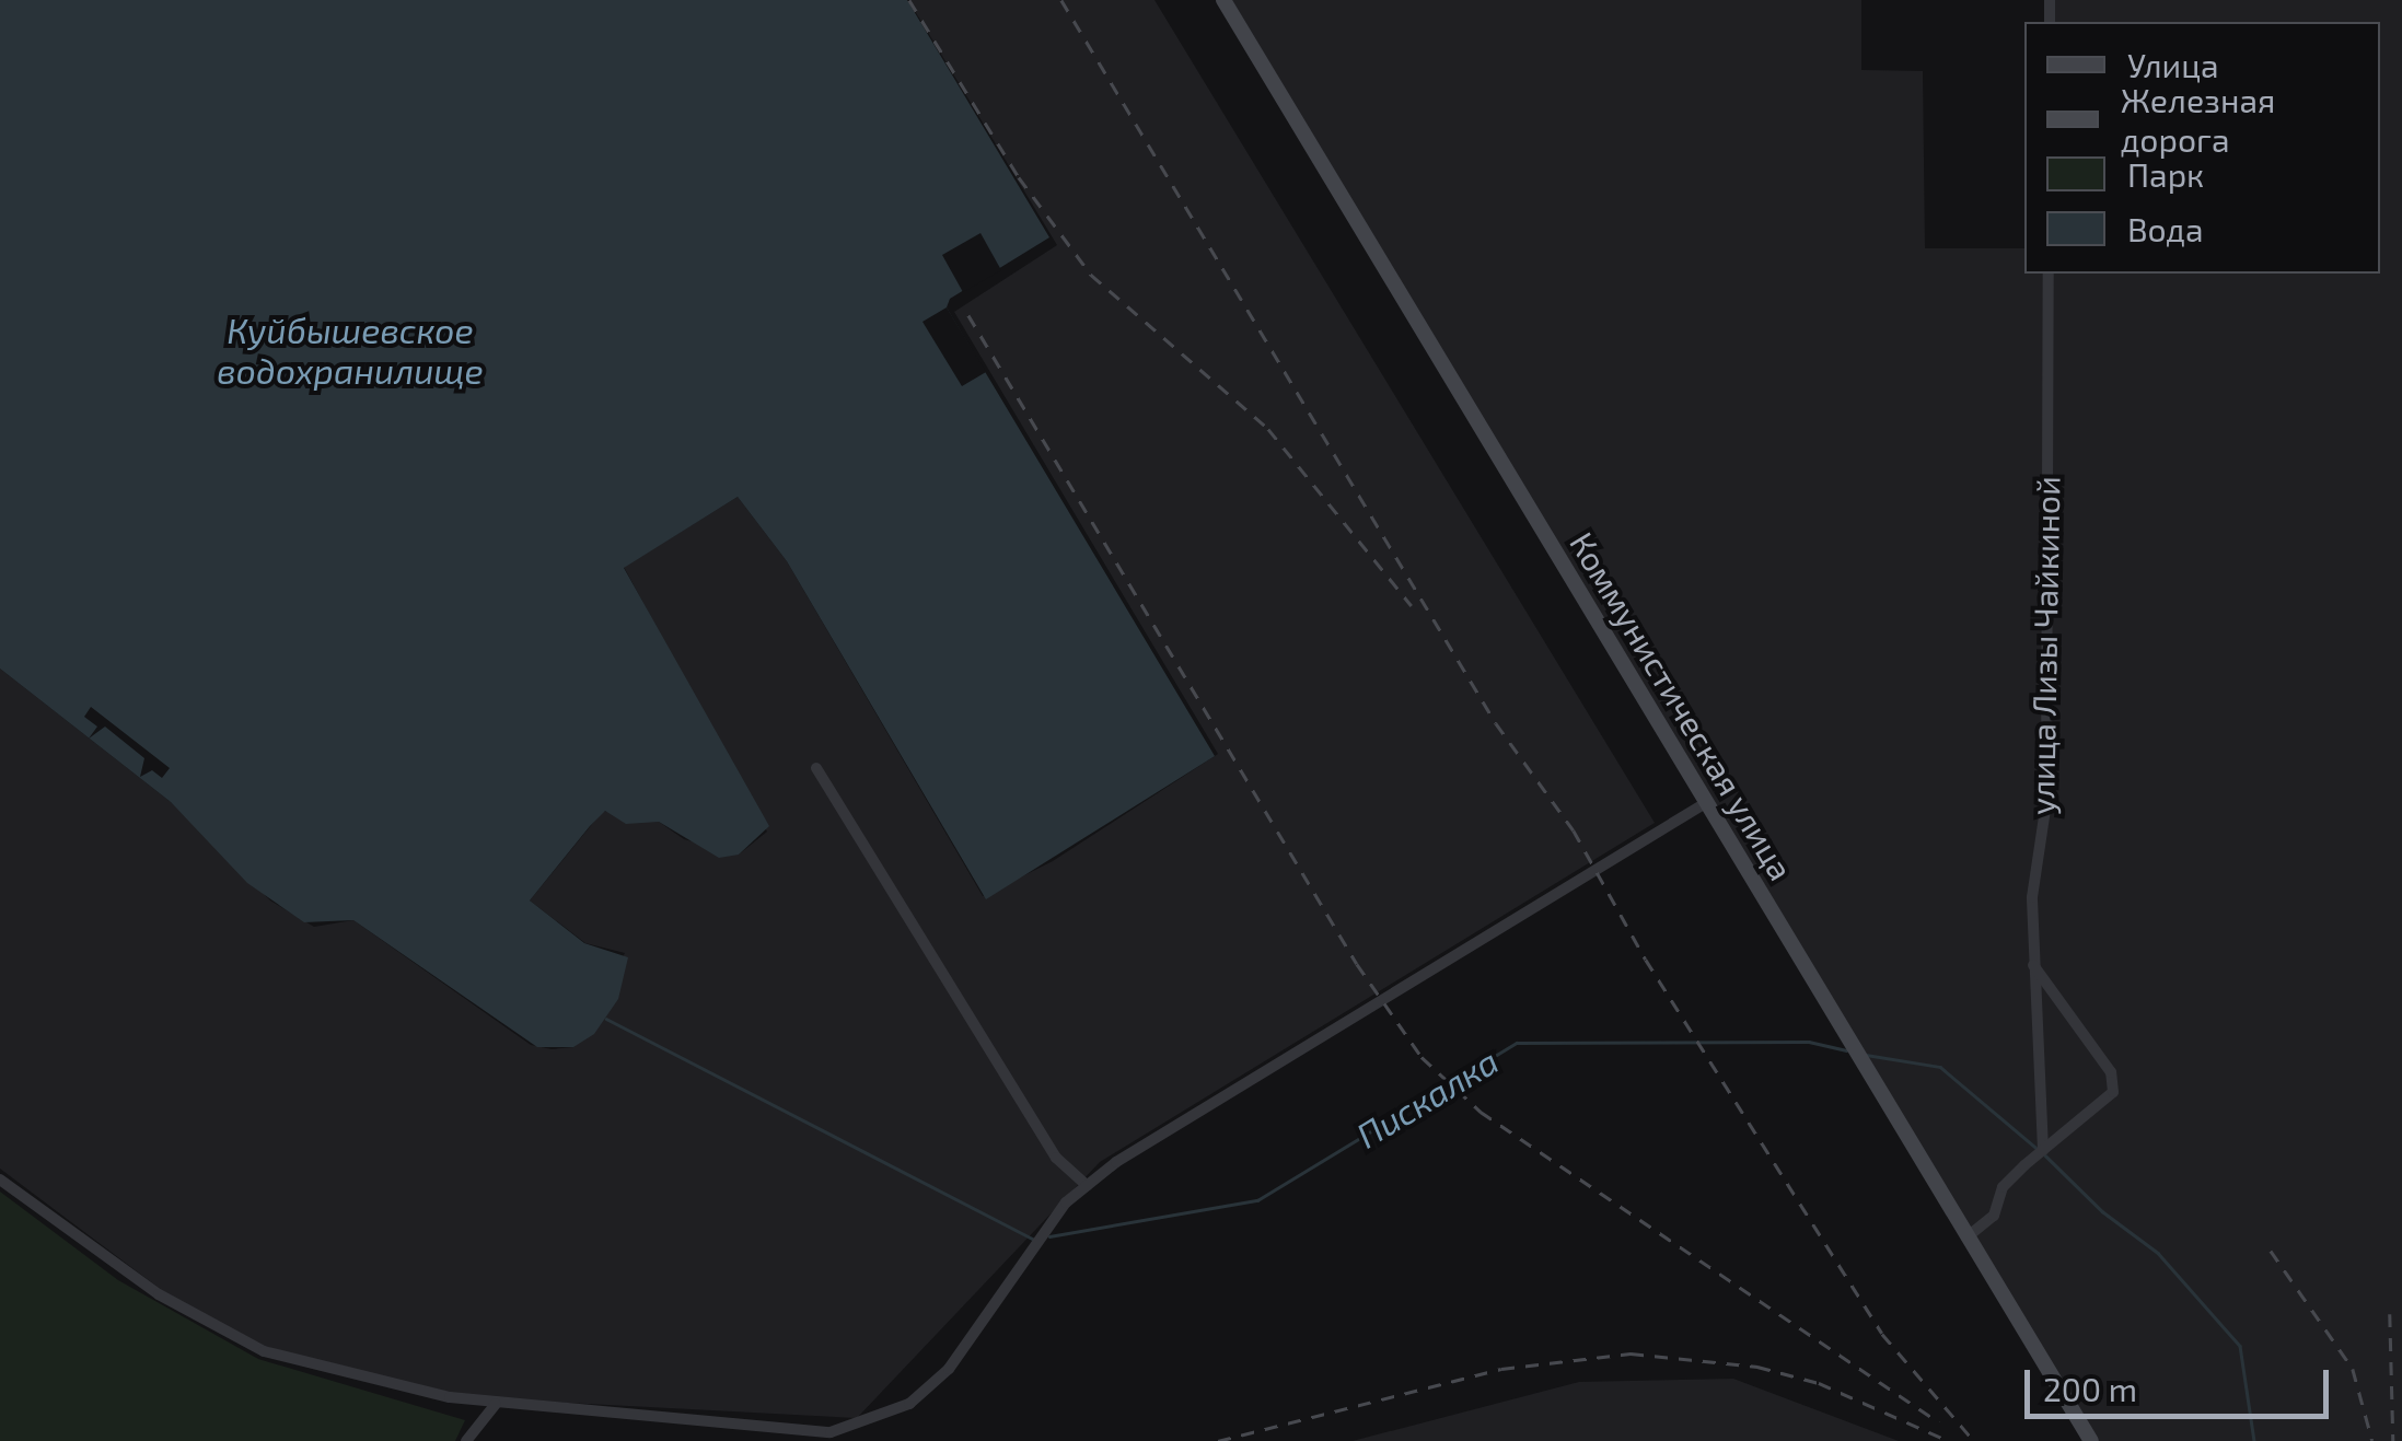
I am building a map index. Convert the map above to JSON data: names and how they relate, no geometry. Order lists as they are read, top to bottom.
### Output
{
  "streets": {
    "main road": ["Коммунистическая улица"],
    "street": ["улица Лизы Чайкиной"]
  },
  "water": ["Куйбышевское водохранилище", "Пискалка"],
  "legend": [
    "Улица",
    "Железная дорога",
    "Парк",
    "Вода"
  ],
  "scale_bar": "200 m"
}
